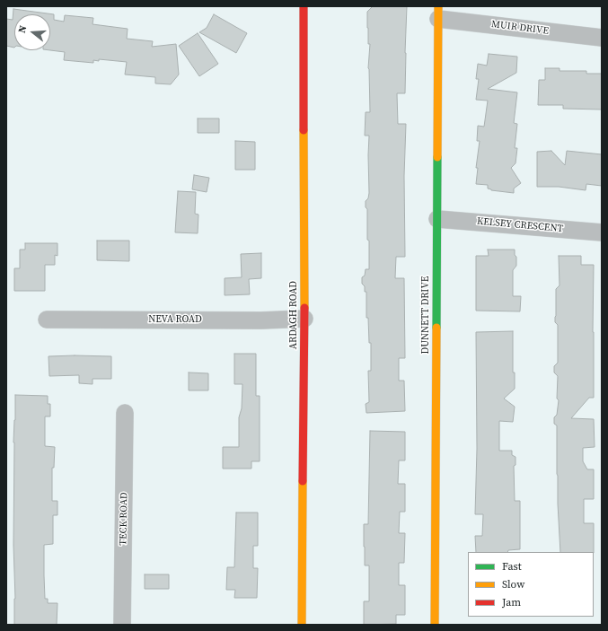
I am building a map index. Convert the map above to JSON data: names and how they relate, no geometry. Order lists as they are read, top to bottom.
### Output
{
  "streets": {
    "street": [
      "MUIR DRIVE",
      "KELSEY CRESCENT",
      "ARDAGH ROAD",
      "DUNNETT DRIVE",
      "NEVA ROAD",
      "TECK ROAD"
    ]
  },
  "crossings": [
    ["MUIR DRIVE", "DUNNETT DRIVE"],
    ["KELSEY CRESCENT", "DUNNETT DRIVE"],
    ["ARDAGH ROAD", "NEVA ROAD"]
  ],
  "legend": ["Fast", "Slow", "Jam"],
  "north": "left"
}
